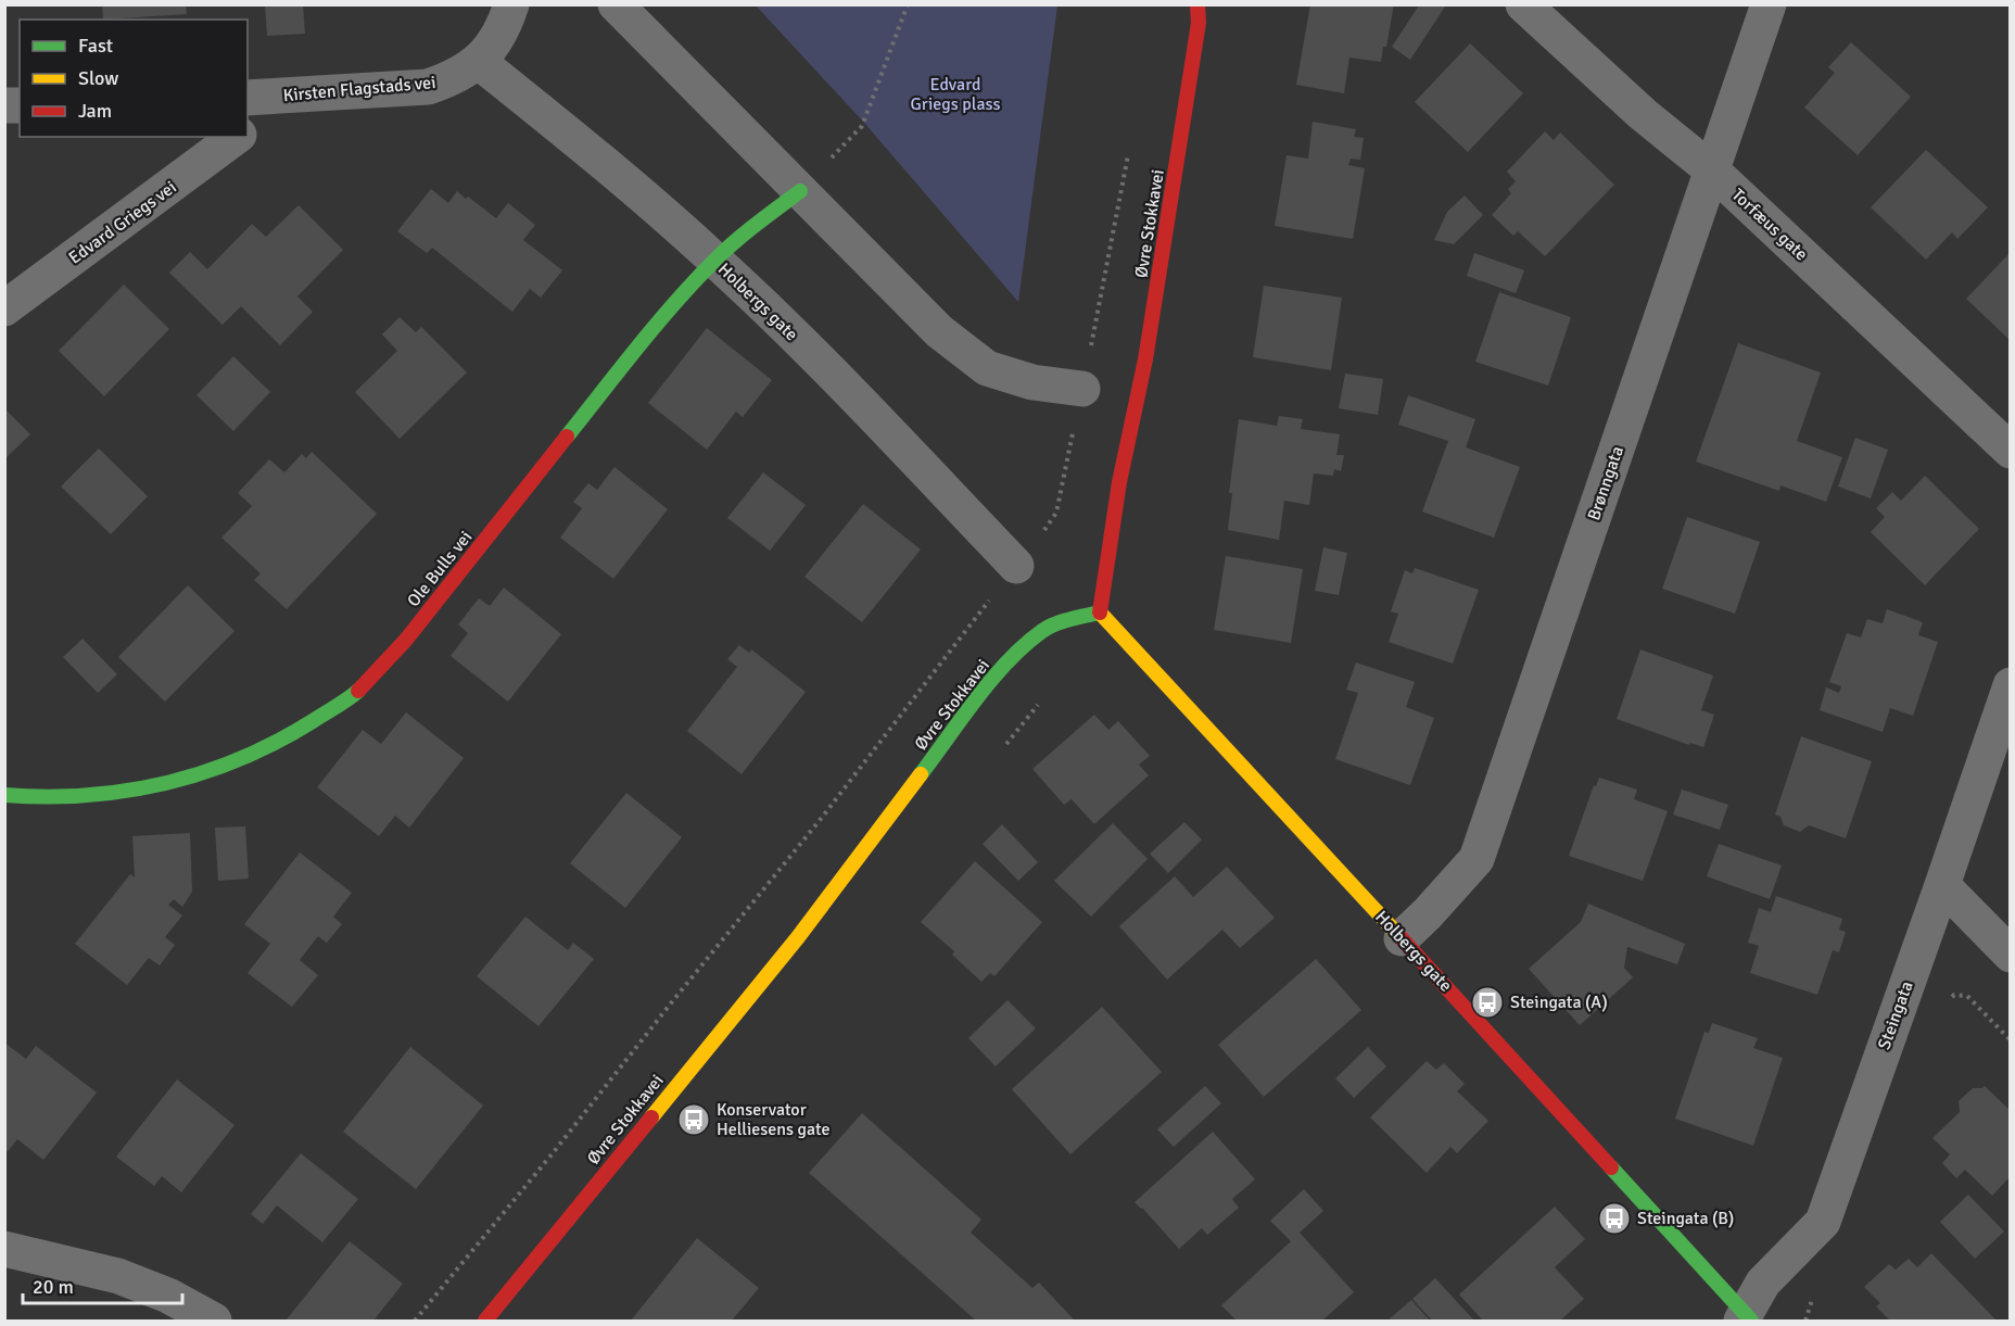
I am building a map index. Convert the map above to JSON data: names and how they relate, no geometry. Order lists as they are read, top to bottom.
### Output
{
  "streets": {
    "main road": ["Øvre Stokkavei", "Holbergs gate", "Ole Bulls vei"],
    "street": [
      "Kirsten Flagstads vei",
      "Edvard Griegs vei",
      "Torfæus gate",
      "Brønngata",
      "Steingata"
    ]
  },
  "crossings": [
    ["Kirsten Flagstads vei", "Holbergs gate"],
    ["Øvre Stokkavei", "Holbergs gate"],
    ["Torfæus gate", "Brønngata"],
    ["Holbergs gate", "Brønngata"],
    ["Holbergs gate", "Ole Bulls vei"],
    ["Holbergs gate", "Steingata"]
  ],
  "parks": ["Edvard Griegs plass"],
  "places": {
    "bus stop": ["Steingata (A)", "Konservator Helliesens gate", "Steingata (B)"]
  },
  "legend": ["Fast", "Slow", "Jam"],
  "scale_bar": "20 m"
}
